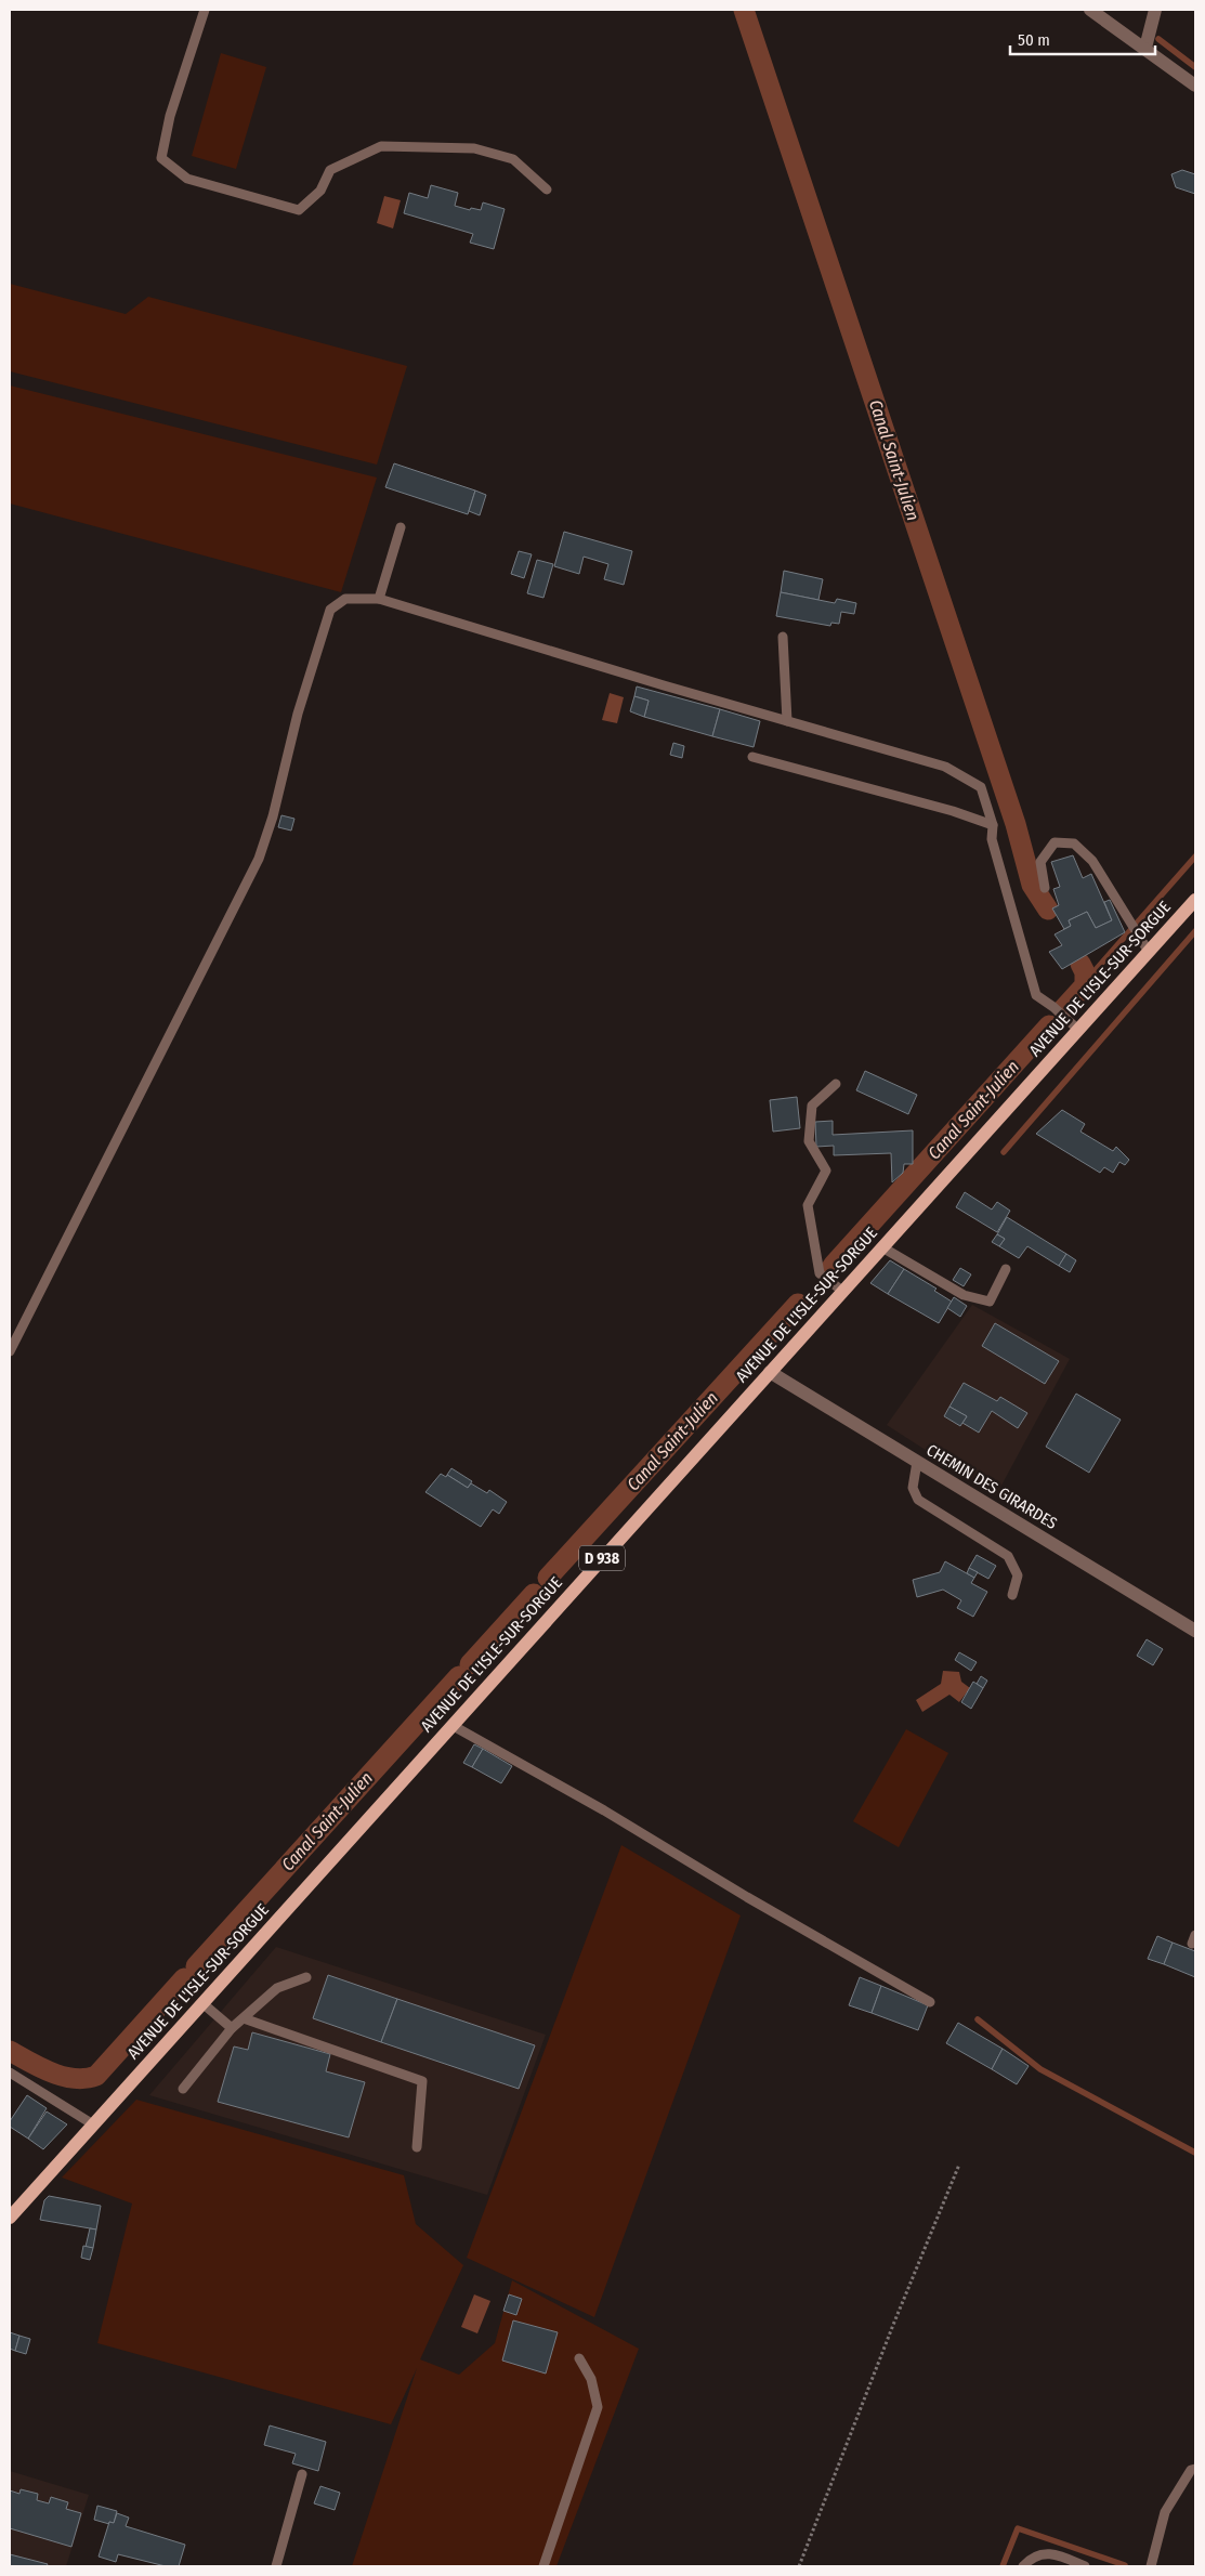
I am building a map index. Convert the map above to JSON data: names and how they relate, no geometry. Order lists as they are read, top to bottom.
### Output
{
  "streets": {
    "main road": ["AVENUE DE L'ISLE-SUR-SORGUE", "D 938"],
    "street": ["CHEMIN DES GIRARDES"]
  },
  "crossings": [
    ["AVENUE DE L'ISLE-SUR-SORGUE", "CHEMIN DES GIRARDES"]
  ],
  "water": ["Canal Saint-Julien"],
  "scale_bar": "50 m"
}
